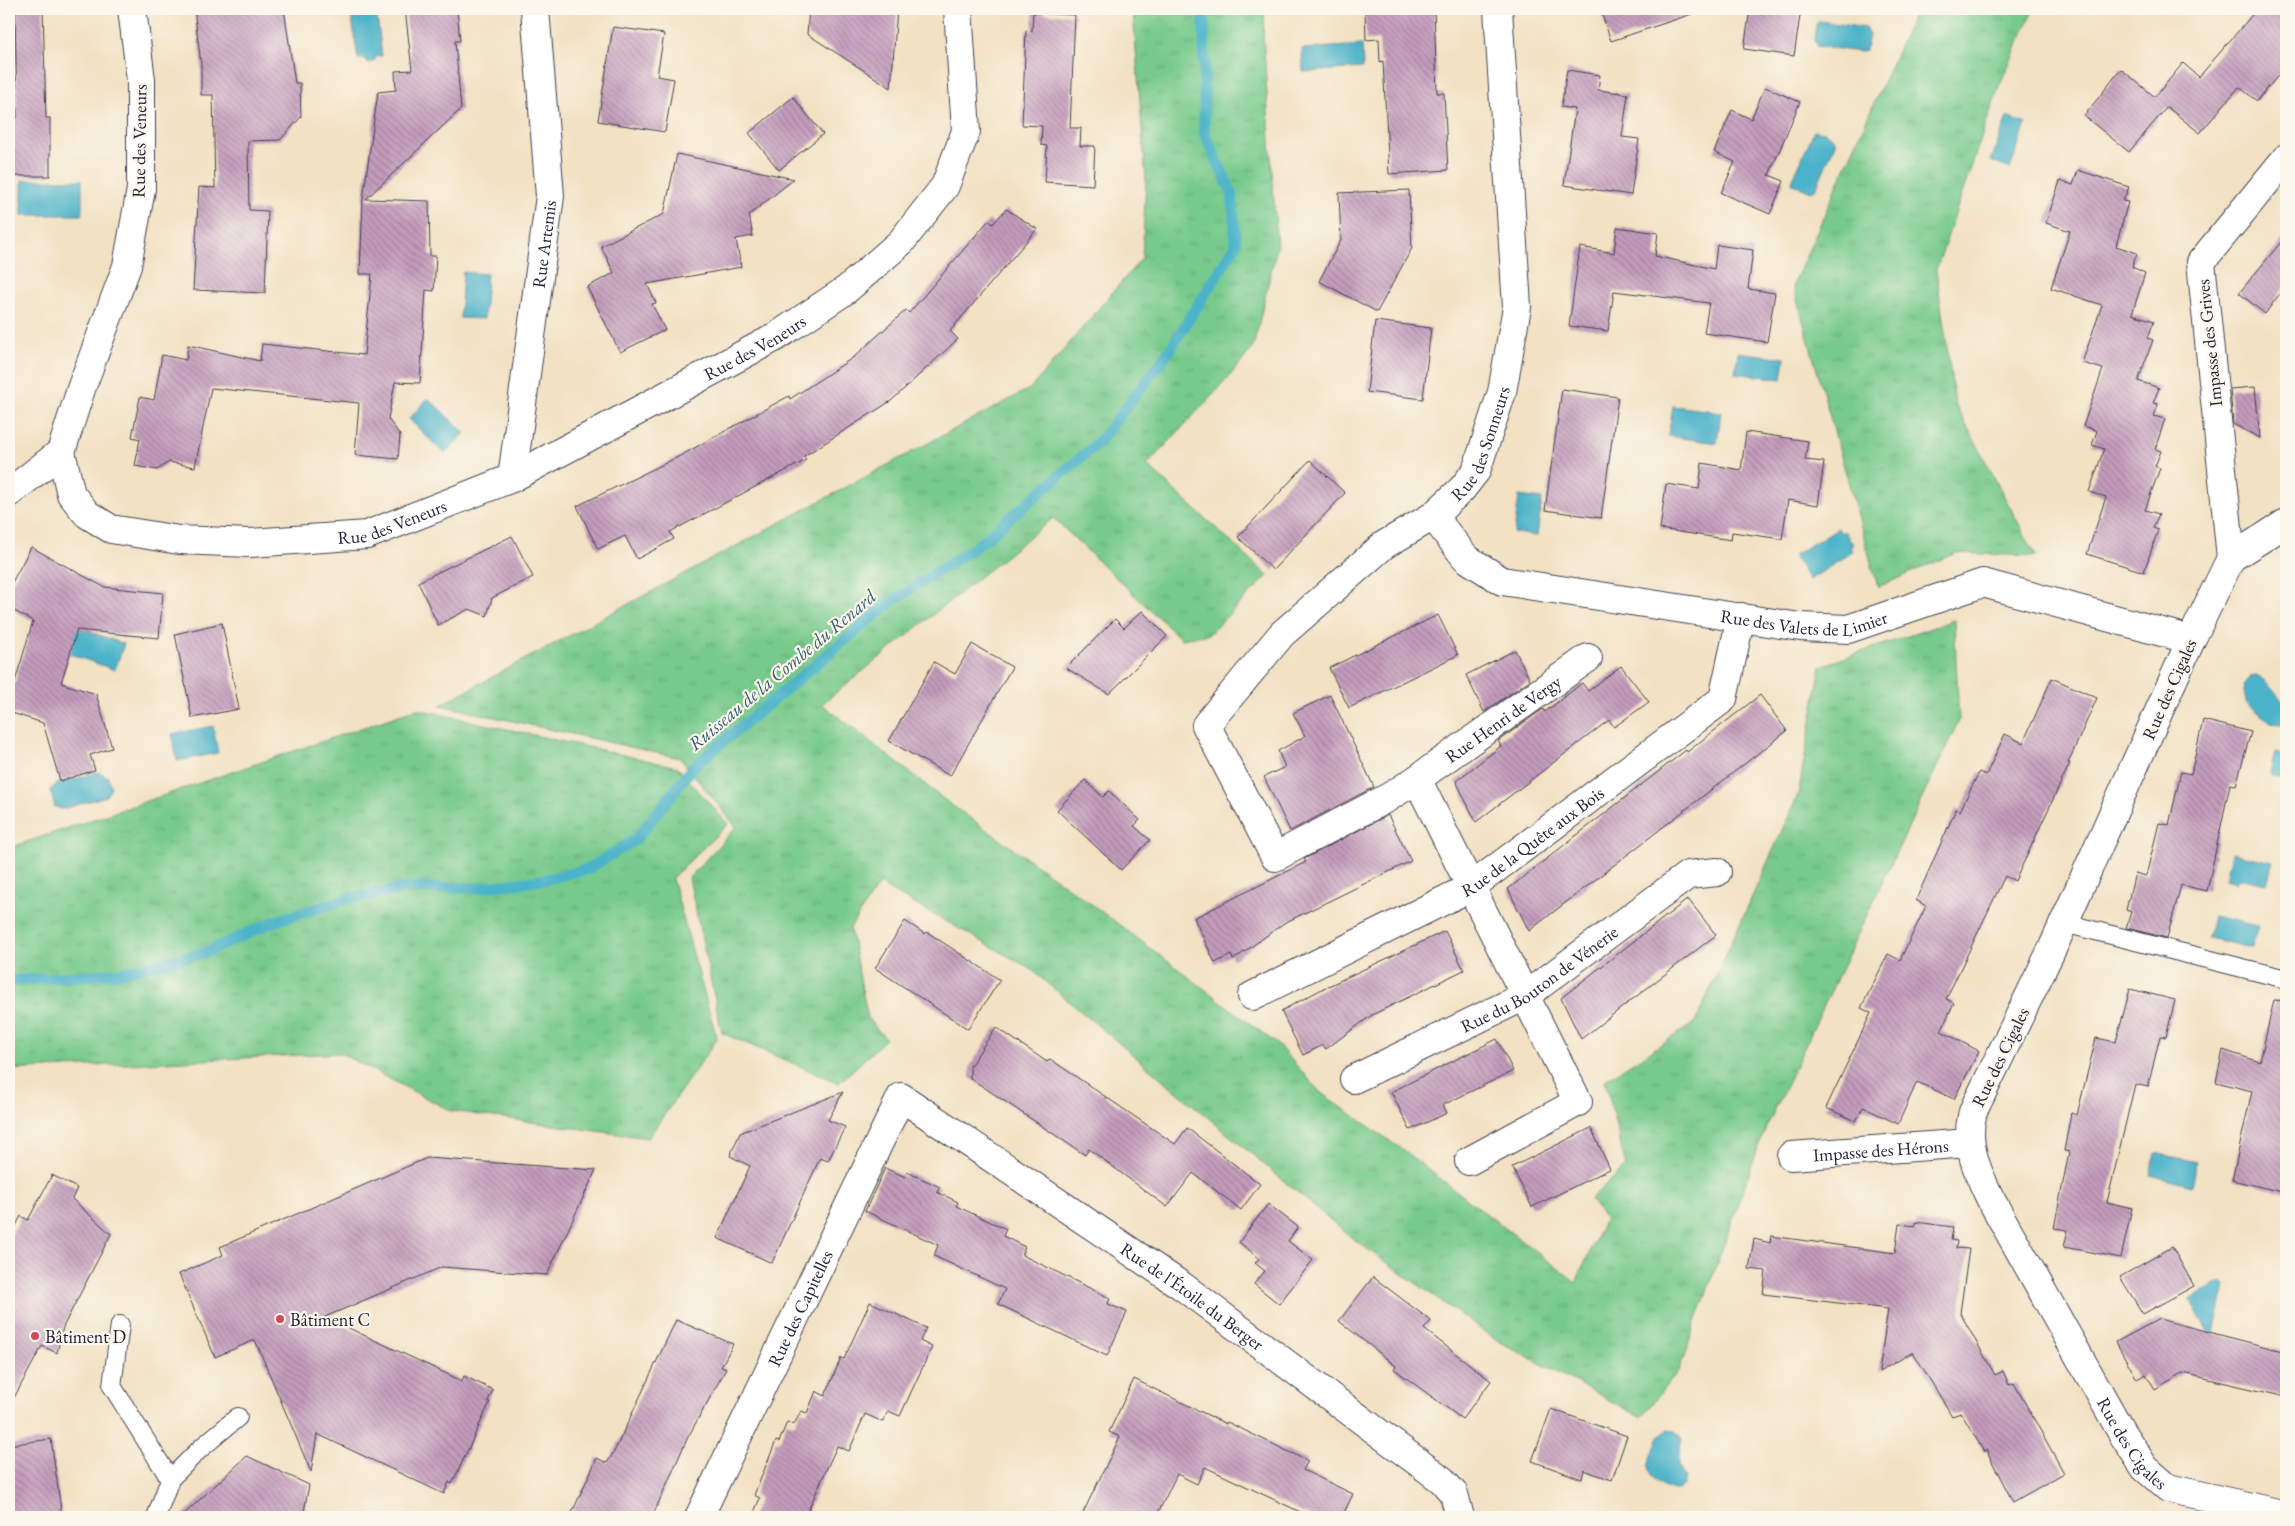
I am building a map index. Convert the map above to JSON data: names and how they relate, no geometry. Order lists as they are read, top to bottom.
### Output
{
  "streets": {
    "street": [
      "Rue des Veneurs",
      "Rue Artemis",
      "Impasse des Grives",
      "Rue des Sonneurs",
      "Rue des Valets de Limier",
      "Rue des Cigales",
      "Rue Henri de Vergy",
      "Rue de la Quête aux Bois",
      "Rue du Bouton de Vénerie",
      "Impasse des Hérons",
      "Rue de l'Étoile du Berger",
      "Rue des Capitelles"
    ]
  },
  "crossings": [
    ["Rue des Veneurs", "Rue Artemis"],
    ["Impasse des Grives", "Rue des Cigales"],
    ["Rue des Sonneurs", "Rue des Valets de Limier"],
    ["Rue des Sonneurs", "Rue Henri de Vergy"],
    ["Rue des Valets de Limier", "Rue des Cigales"],
    ["Rue des Valets de Limier", "Rue de la Quête aux Bois"],
    ["Rue des Cigales", "Impasse des Hérons"],
    ["Rue de l'Étoile du Berger", "Rue des Capitelles"]
  ],
  "water": ["Ruisseau de la Combe du Renard"],
  "places": ["Bâtiment C", "Bâtiment D"]
}
